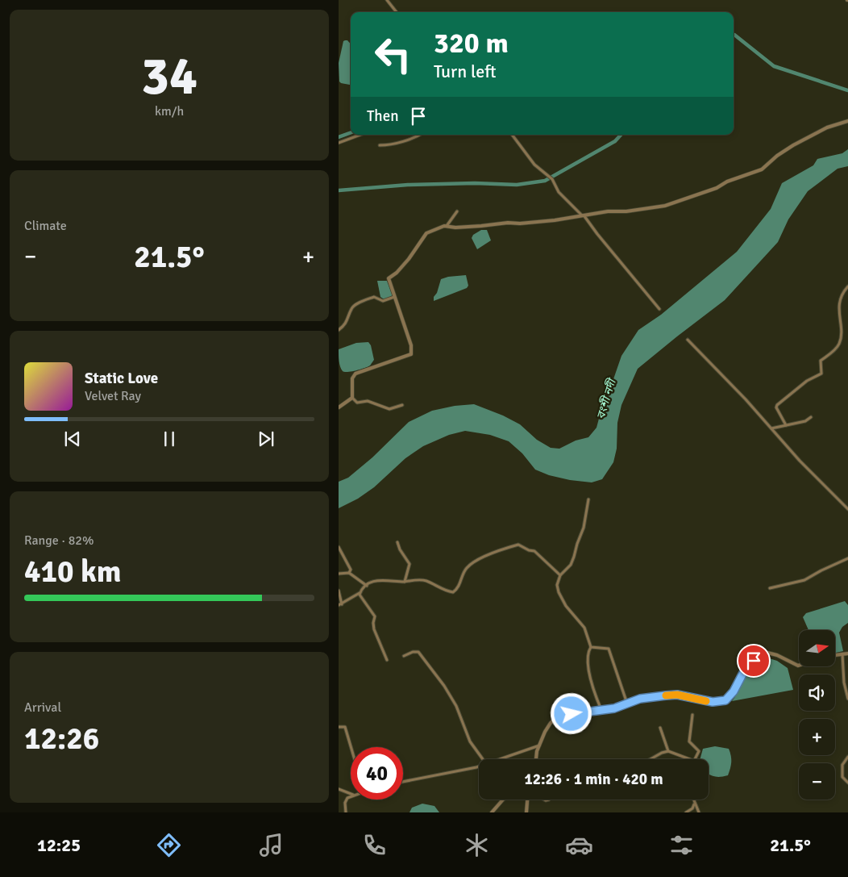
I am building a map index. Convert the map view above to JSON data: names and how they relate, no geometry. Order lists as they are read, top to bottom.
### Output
{
  "water": ["বংশী নদী"],
  "north": "right",
  "page": {
    "tile": [
      ["34", "km/h"],
      "Climate",
      ["Range · 82%", "410 km"],
      ["Arrival", "12:26"]
    ],
    "turn": ["320 m", "Turn left"],
    "then": "Then",
    "heat": ["−", "21.5°", "+"],
    "song": ["Static Love", "Velvet Ray"],
    "map_buttons": ["+", "−"],
    "limit": "40",
    "trip": "12:26 · 1 min · 420 m",
    "tabs": ["12:25", "21.5°"]
  }
}
